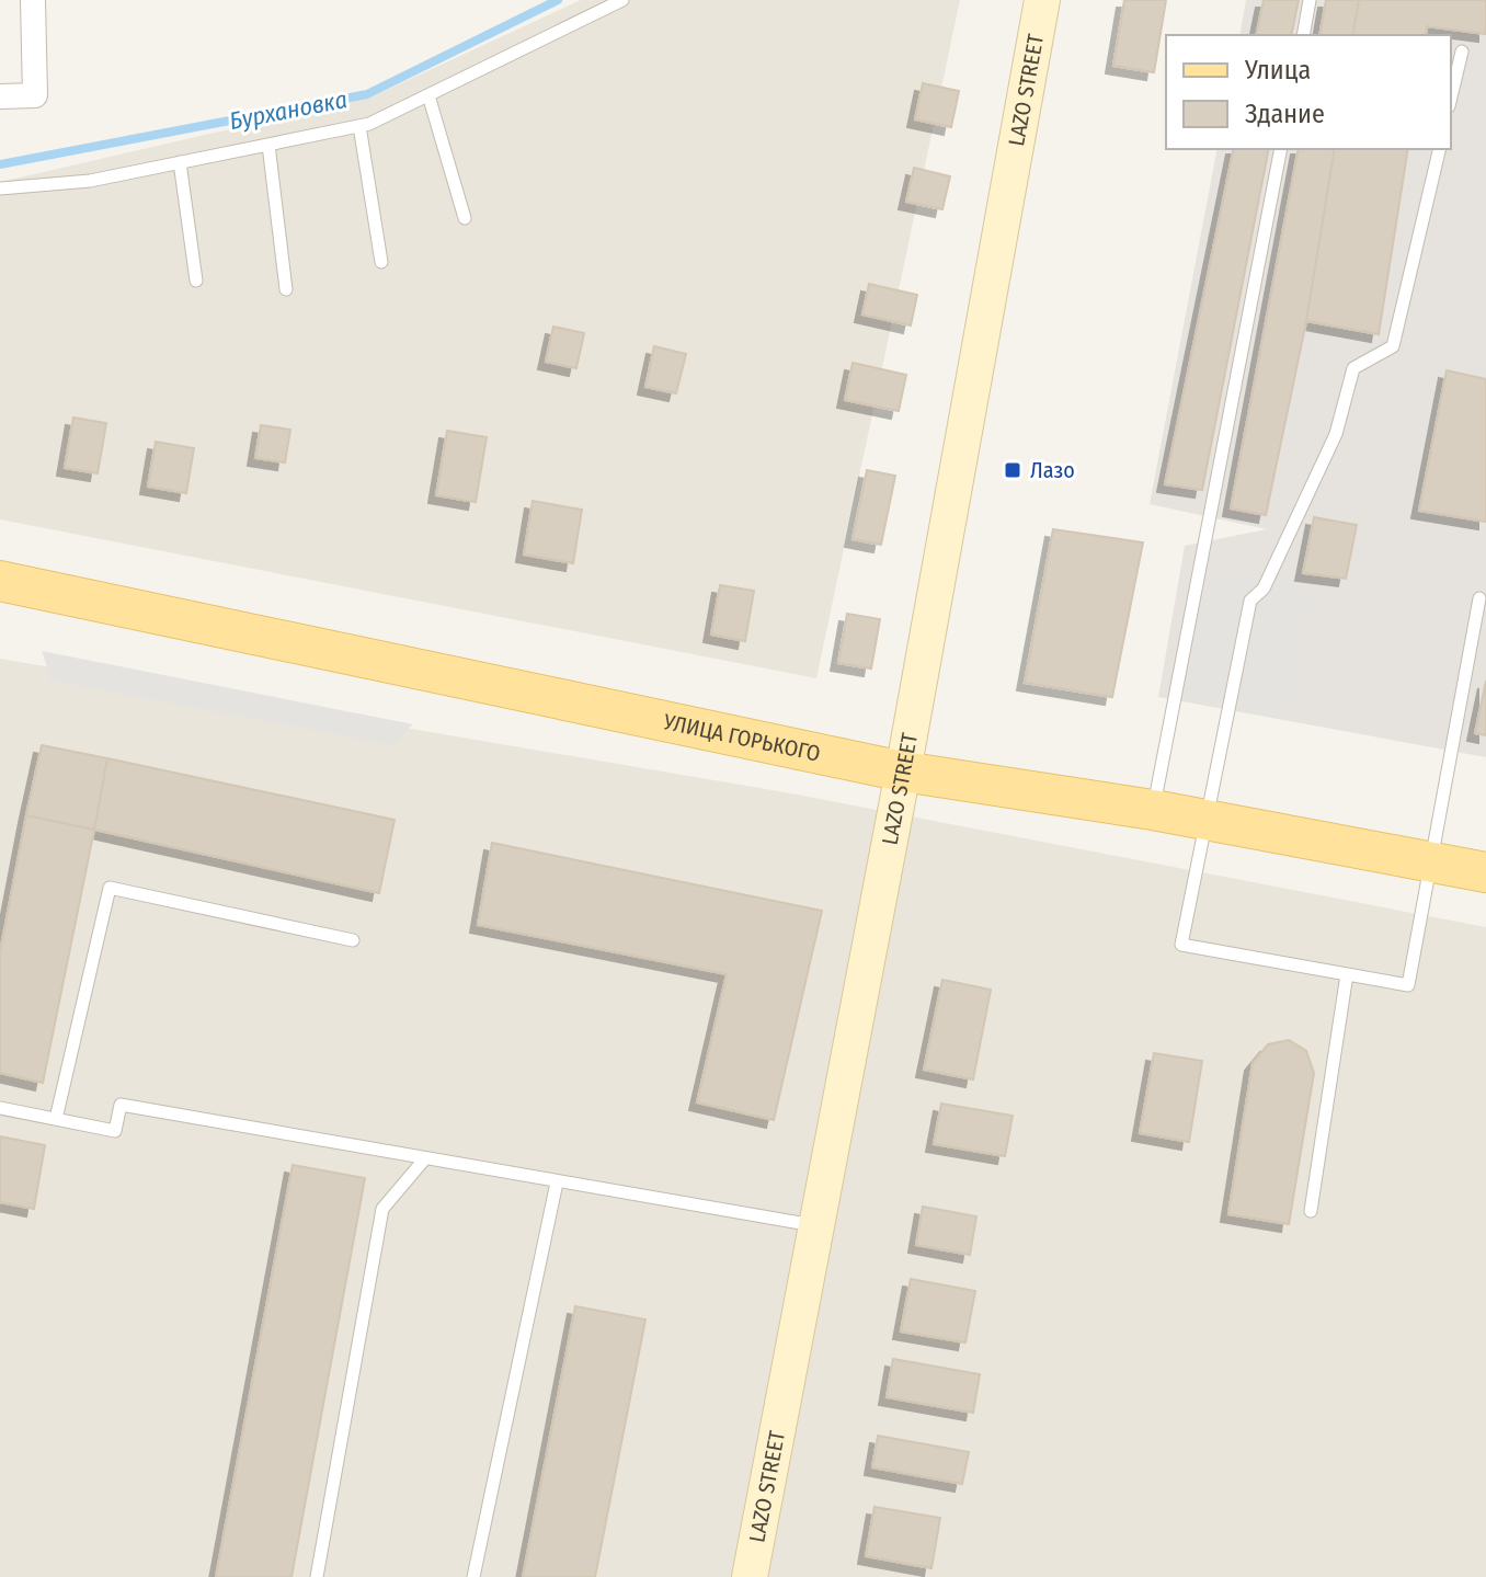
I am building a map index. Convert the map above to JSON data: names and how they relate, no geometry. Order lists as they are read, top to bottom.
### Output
{
  "streets": {
    "main road": ["LAZO STREET", "УЛИЦА ГОРЬКОГО"]
  },
  "crossings": [
    ["LAZO STREET", "УЛИЦА ГОРЬКОГО"]
  ],
  "water": ["Бурхановка"],
  "places": {
    "transit": ["Лазо"]
  },
  "legend": ["Улица", "Здание"]
}
